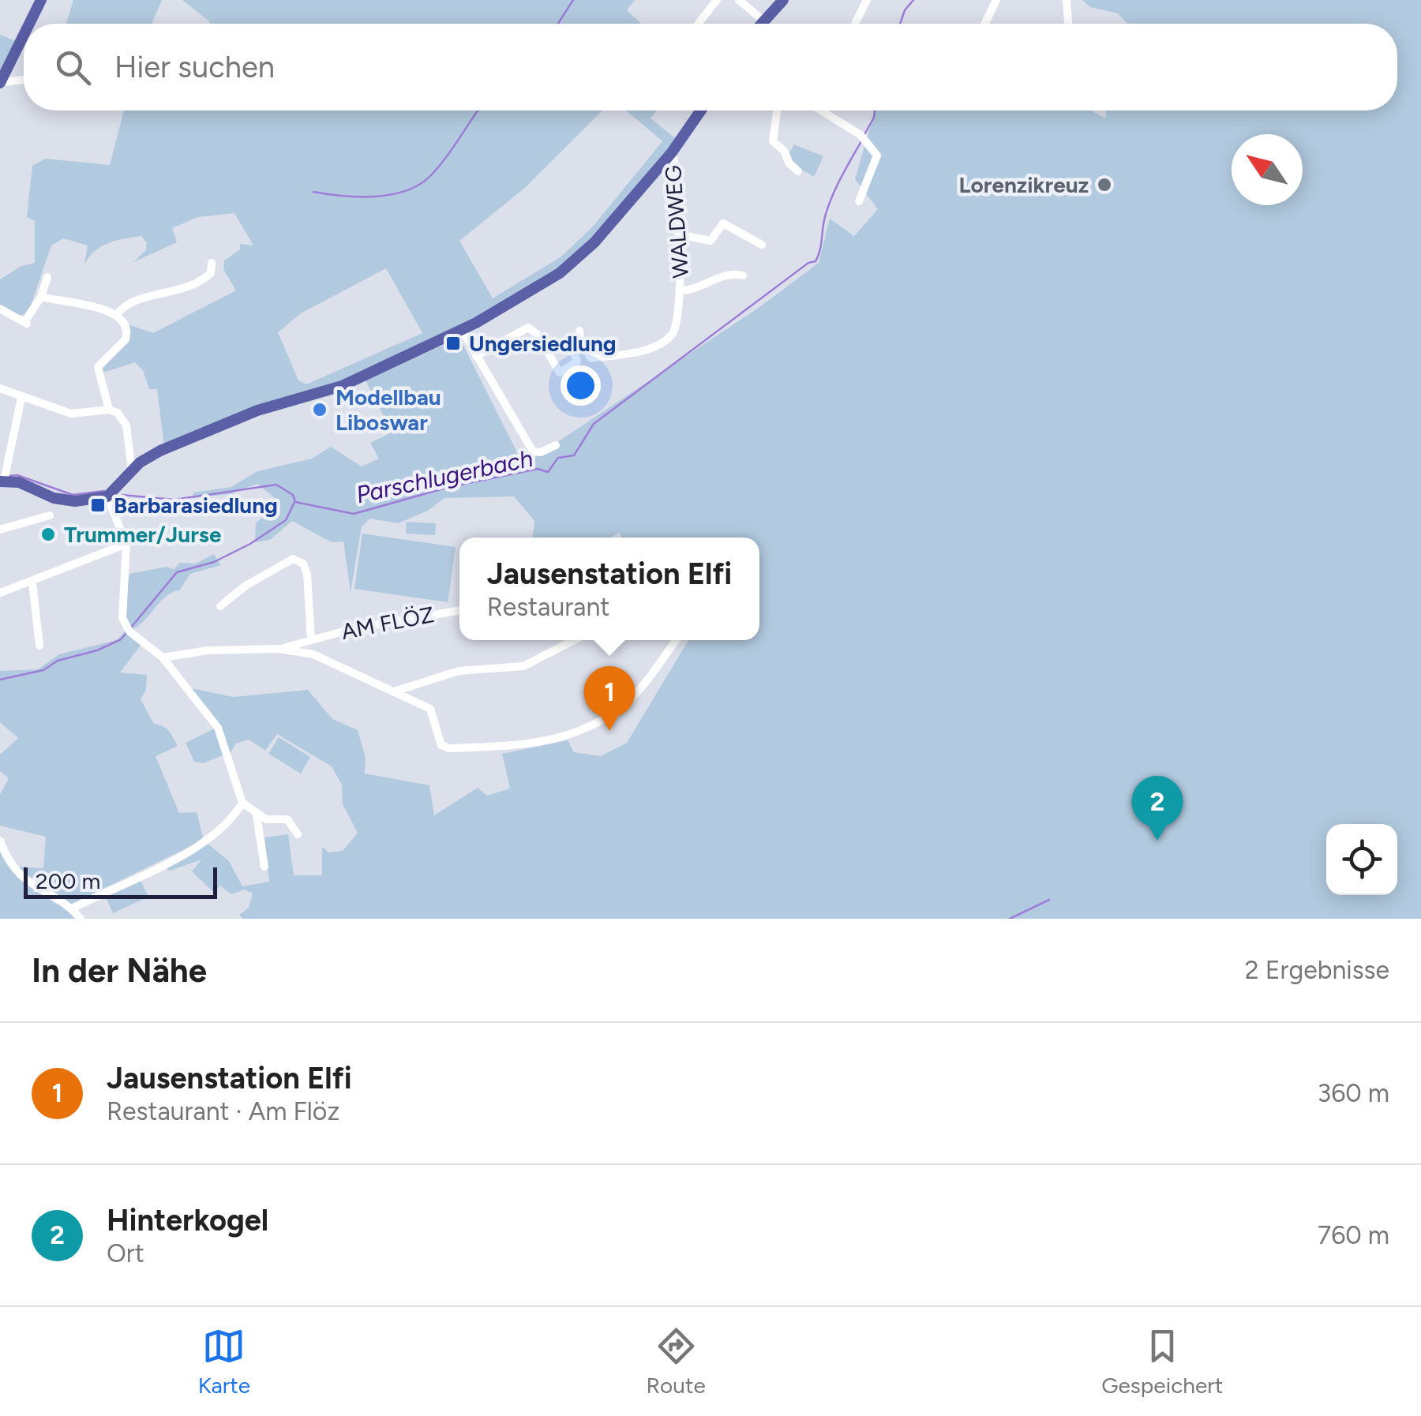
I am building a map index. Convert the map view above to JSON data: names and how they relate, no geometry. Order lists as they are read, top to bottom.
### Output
{
  "streets": {
    "street": ["WALDWEG", "AM FLÖZ"]
  },
  "water": ["Parschlugerbach"],
  "places": {
    "other": ["Lorenzikreuz", "Modellbau Liboswar", "Trummer/Jurse"],
    "transit": ["Ungersiedlung", "Barbarasiedlung"]
  },
  "scale_bar": "200 m",
  "north": "top left",
  "page": {
    "search": "Hier suchen",
    "popup": ["Jausenstation Elfi", "Restaurant"],
    "pins": ["1", "2"],
    "scale": "200 m",
    "heading": ["In der Nähe", "2 Ergebnisse"],
    "list": [
      {
        "mark": "1",
        "name": "Jausenstation Elfi",
        "note": "Restaurant · Am Flöz",
        "value": "360 m"
      },
      {
        "mark": "2",
        "name": "Hinterkogel",
        "note": "Ort",
        "value": "760 m"
      }
    ],
    "nav": ["Karte", "Route", "Gespeichert"]
  }
}
